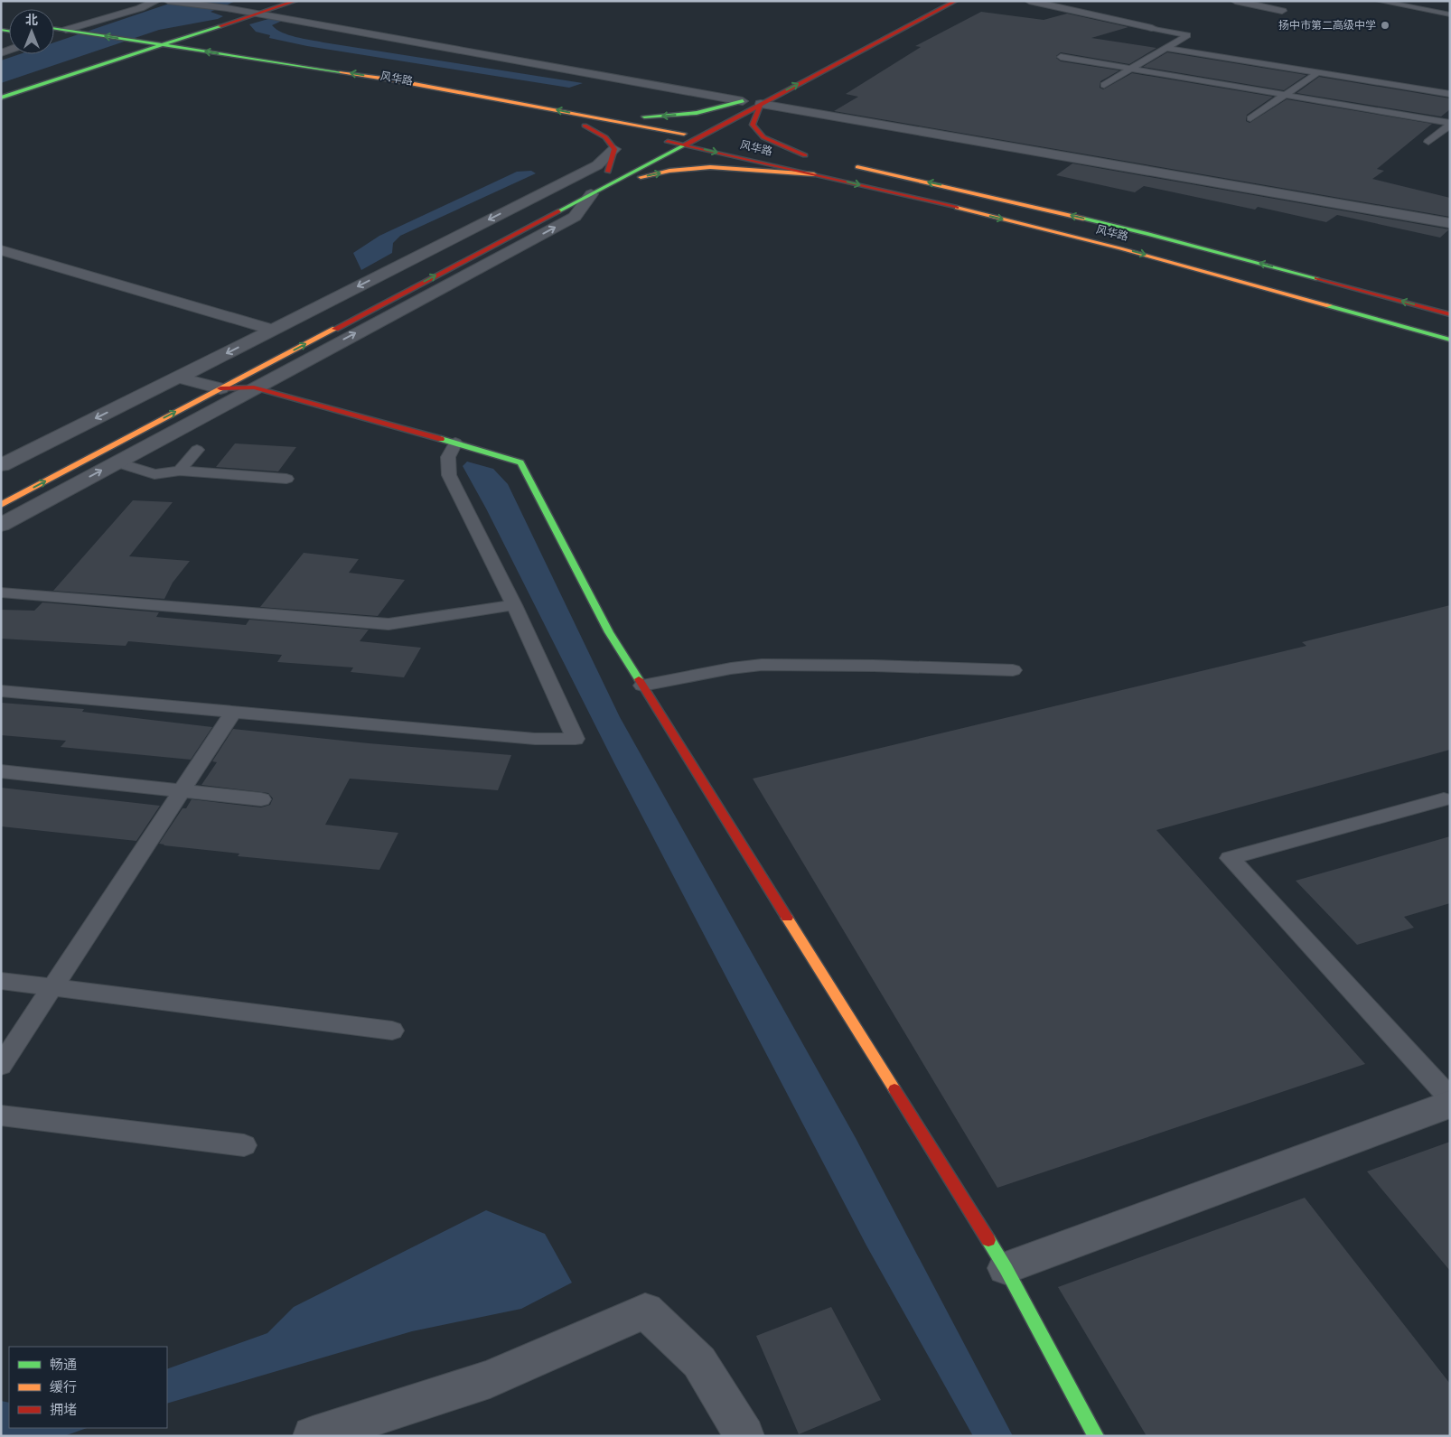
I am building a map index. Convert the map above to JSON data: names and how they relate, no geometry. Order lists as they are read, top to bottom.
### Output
{
  "streets": {
    "main road": ["风华路"]
  },
  "places": ["扬中市第二高级中学"],
  "legend": ["畅通", "缓行", "拥堵"],
  "north": "top"
}
